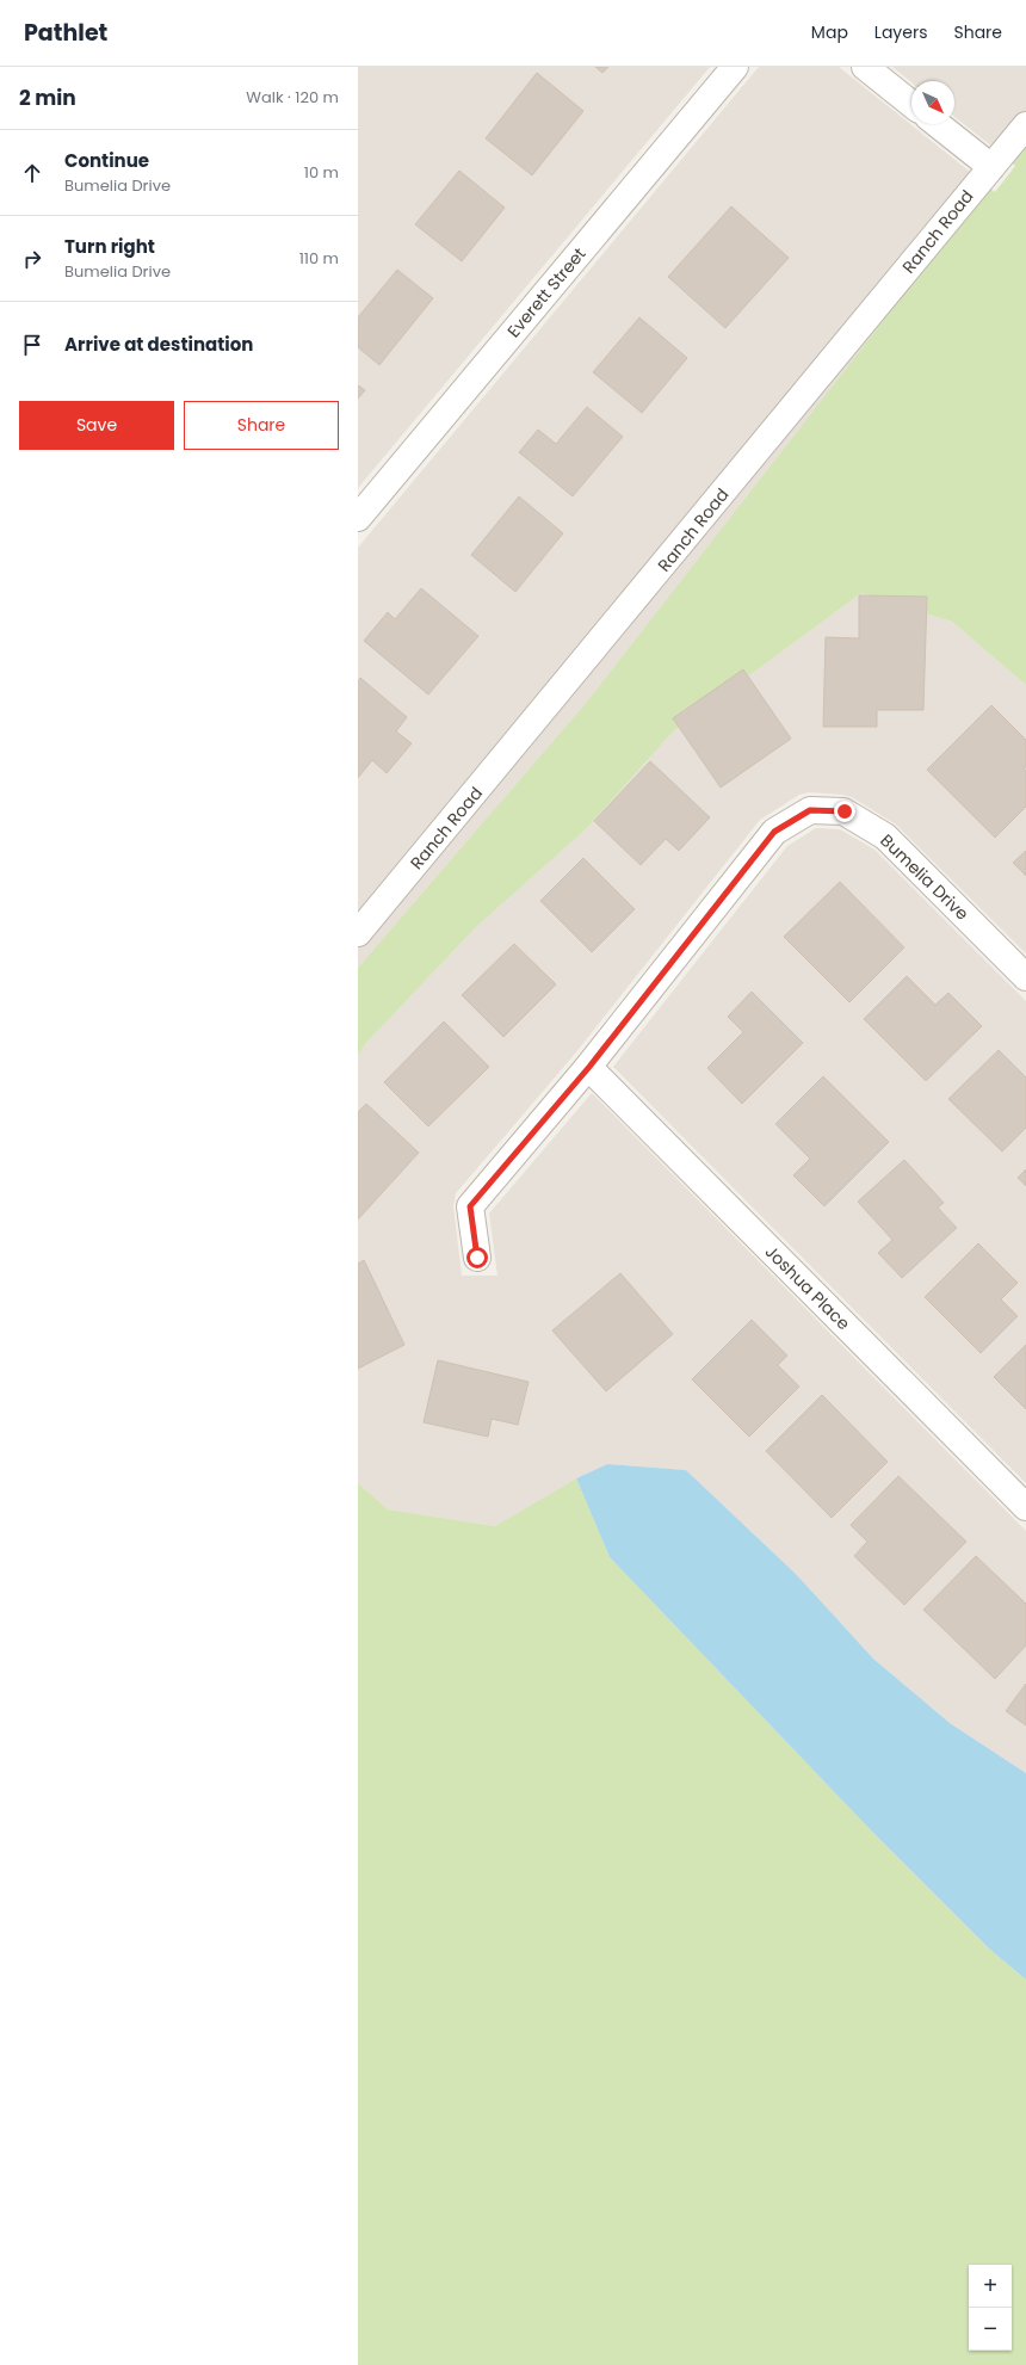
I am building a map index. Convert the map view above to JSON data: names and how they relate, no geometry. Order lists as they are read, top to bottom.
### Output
{
  "streets": {
    "street": [
      "Ranch Road",
      "Everett Street",
      "Bumelia Drive",
      "Joshua Place"
    ]
  },
  "crossings": [
    ["Bumelia Drive", "Joshua Place"]
  ],
  "north": "bottom right",
  "page": {
    "header": "Pathlet",
    "nav": ["Map", "Layers", "Share"],
    "heading": ["2 min", "Walk · 120 m"],
    "list": [
      ["Continue", "Bumelia Drive", "10 m"],
      ["Turn right", "Bumelia Drive", "110 m"],
      "Arrive at destination"
    ],
    "buttons": ["Save", "Share"],
    "map_buttons": ["+", "−"]
  }
}
